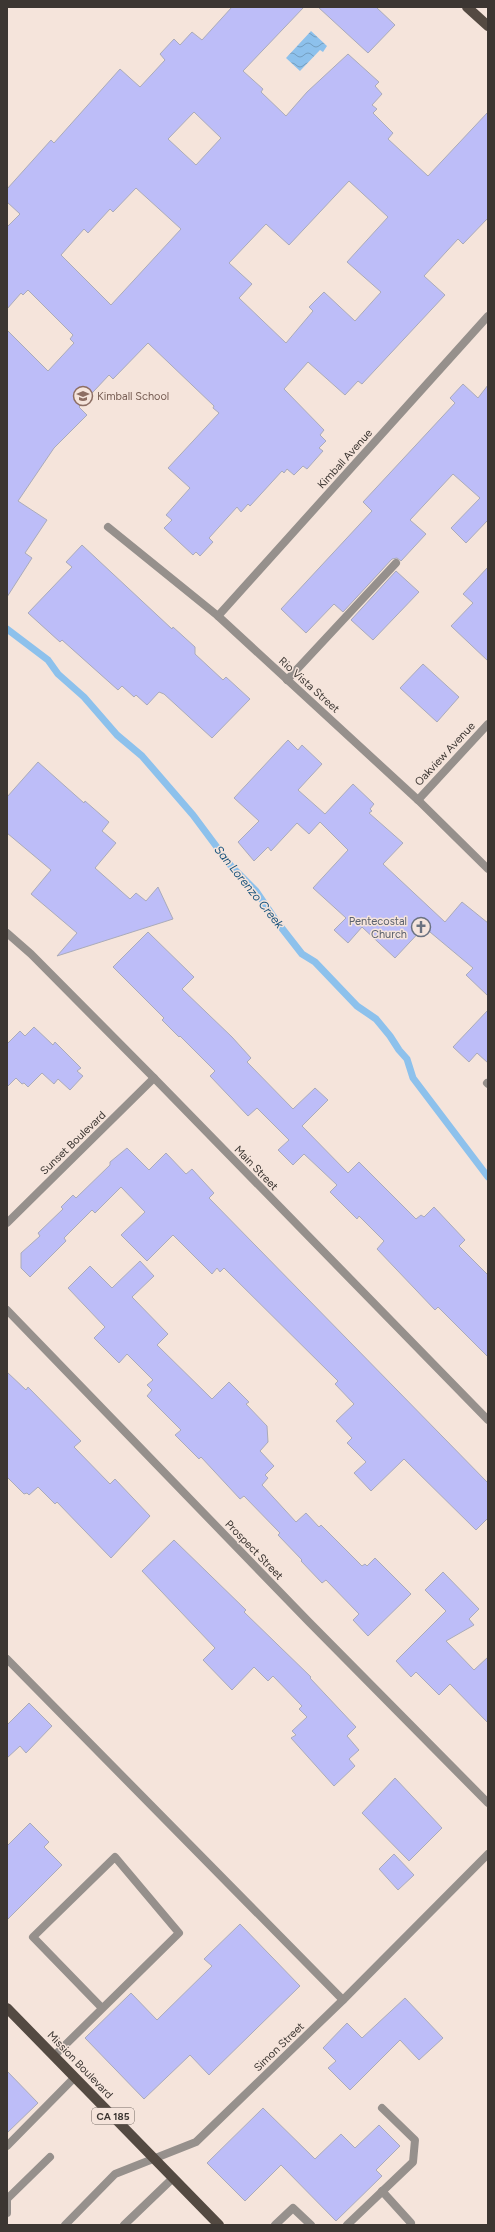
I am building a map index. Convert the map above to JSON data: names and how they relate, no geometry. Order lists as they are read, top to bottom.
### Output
{
  "streets": {
    "main road": ["Mission Boulevard", "CA 185"],
    "street": [
      "Kimball Avenue",
      "Rio Vista Street",
      "Oakview Avenue",
      "Sunset Boulevard",
      "Main Street",
      "Prospect Street",
      "Simon Street"
    ]
  },
  "crossings": [
    ["Kimball Avenue", "Rio Vista Street"],
    ["Rio Vista Street", "Oakview Avenue"],
    ["Sunset Boulevard", "Main Street"],
    ["Simon Street", "Mission Boulevard"]
  ],
  "water": ["San Lorenzo Creek"],
  "places": {
    "school or university": ["Kimball School"],
    "church": ["Pentecostal Church"]
  }
}
